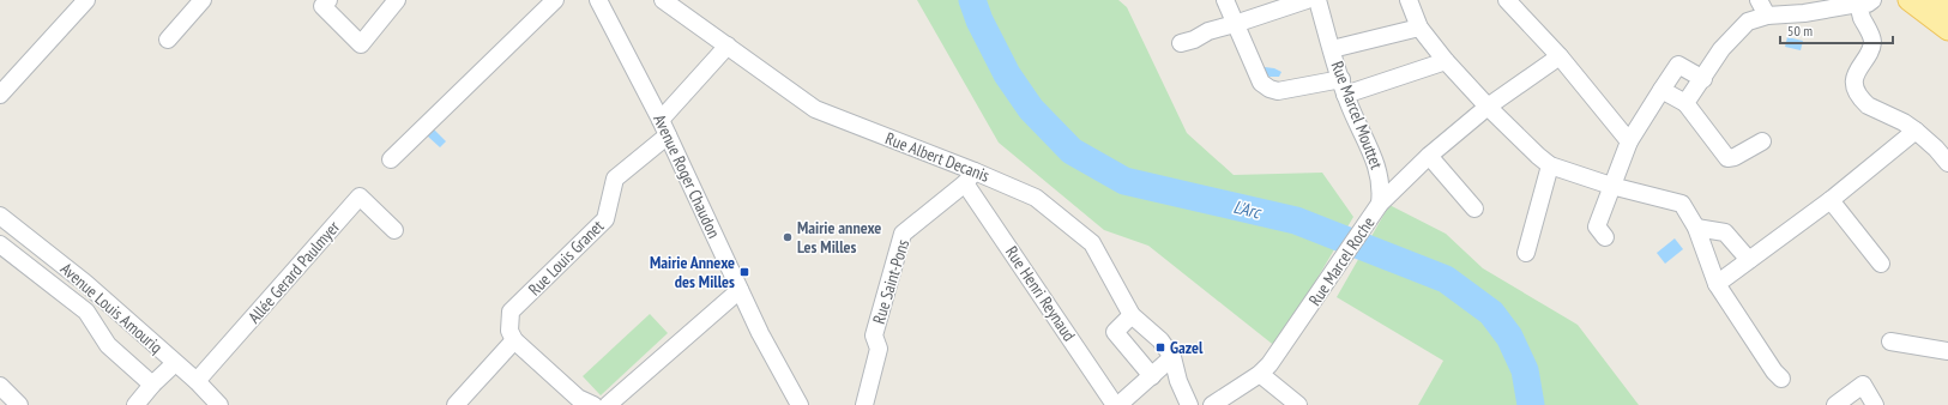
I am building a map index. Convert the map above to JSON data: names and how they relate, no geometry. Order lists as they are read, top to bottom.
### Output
{
  "streets": {
    "street": [
      "Rue Marcel Mouttet",
      "Rue Albert Decanis",
      "Avenue Roger Chaudon",
      "Rue Louis Granet",
      "Rue Marcel Roche",
      "Allée Gerard Paulmyer",
      "Rue Saint-Pons",
      "Rue Henri Reynaud",
      "Avenue Louis Amouriq"
    ]
  },
  "crossings": [
    ["Rue Marcel Mouttet", "Rue Marcel Roche"],
    ["Rue Albert Decanis", "Rue Saint-Pons"],
    ["Rue Albert Decanis", "Rue Henri Reynaud"],
    ["Avenue Roger Chaudon", "Rue Louis Granet"],
    ["Allée Gerard Paulmyer", "Avenue Louis Amouriq"],
    ["Rue Saint-Pons", "Rue Henri Reynaud"]
  ],
  "water": ["L'Arc"],
  "places": {
    "other": ["Mairie annexe Les Milles"],
    "transit": ["Mairie Annexe des Milles", "Gazel"]
  },
  "scale_bar": "50 m"
}
